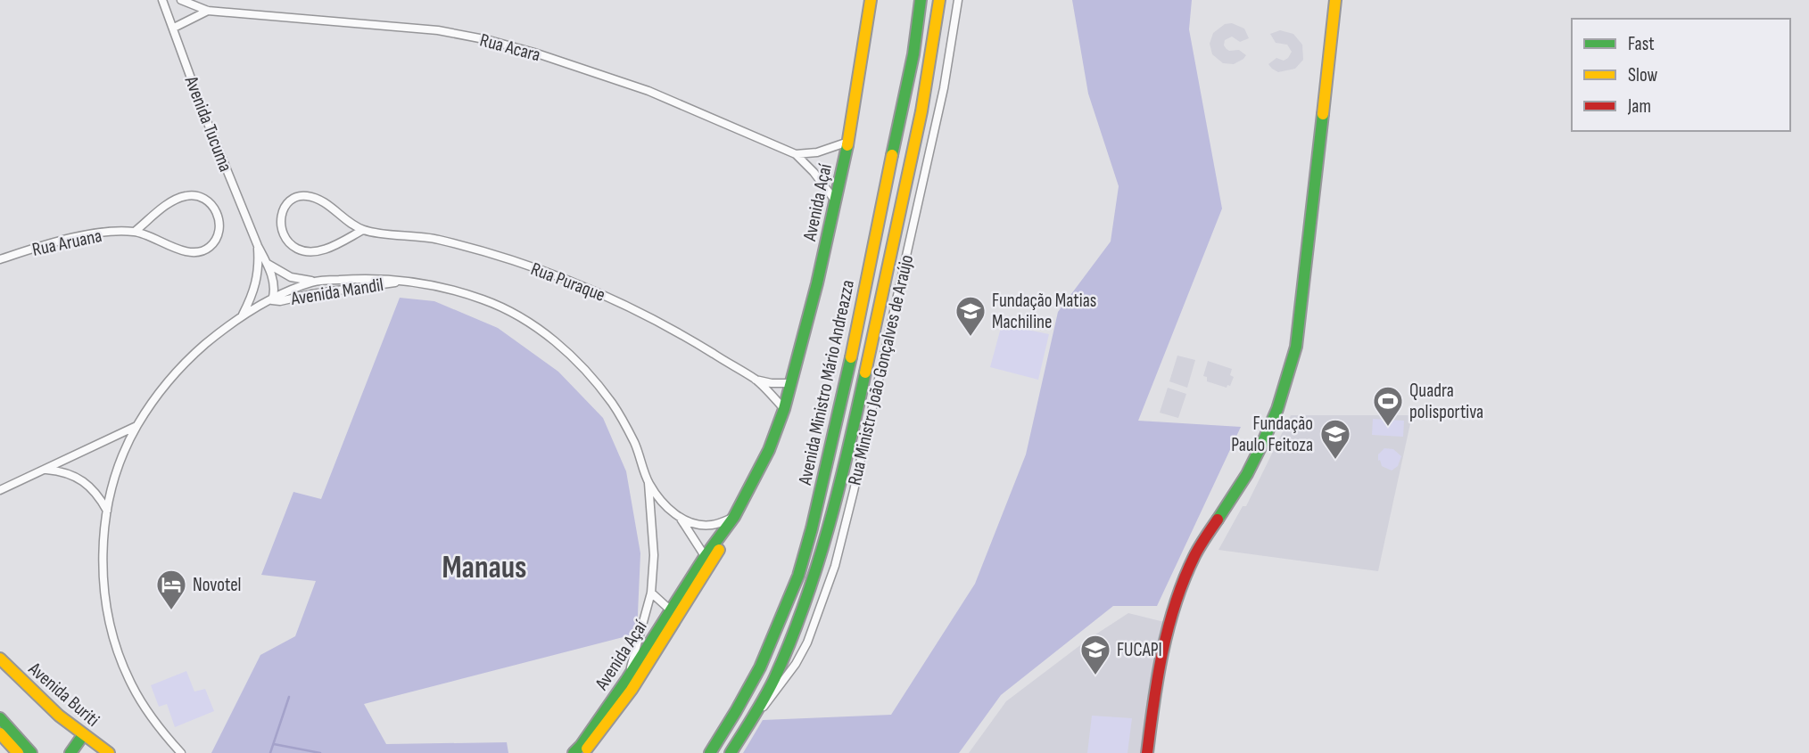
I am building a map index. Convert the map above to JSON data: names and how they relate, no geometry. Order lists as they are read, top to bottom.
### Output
{
  "streets": {
    "street": [
      "Rua Acara",
      "Avenida Tucuma",
      "Avenida Açaí",
      "Rua Aruana",
      "Rua Puraque",
      "Avenida Mandil",
      "Rua Ministro João Gonçalves de Araújo",
      "Avenida Ministro Mário Andreazza",
      "Avenida Buriti"
    ]
  },
  "crossings": [
    ["Rua Acara", "Avenida Açaí"],
    ["Avenida Tucuma", "Avenida Mandil"],
    ["Avenida Açaí", "Rua Puraque"],
    ["Avenida Açaí", "Avenida Mandil"],
    ["Rua Ministro João Gonçalves de Araújo", "Avenida Ministro Mário Andreazza"]
  ],
  "districts": ["Manaus"],
  "places": {
    "school or university": ["Fundação Matias Machiline", "Fundação Paulo Feitoza", "FUCAPI"],
    "sports": ["Quadra polisportiva"],
    "hotel": ["Novotel"]
  },
  "legend": ["Fast", "Slow", "Jam"]
}
